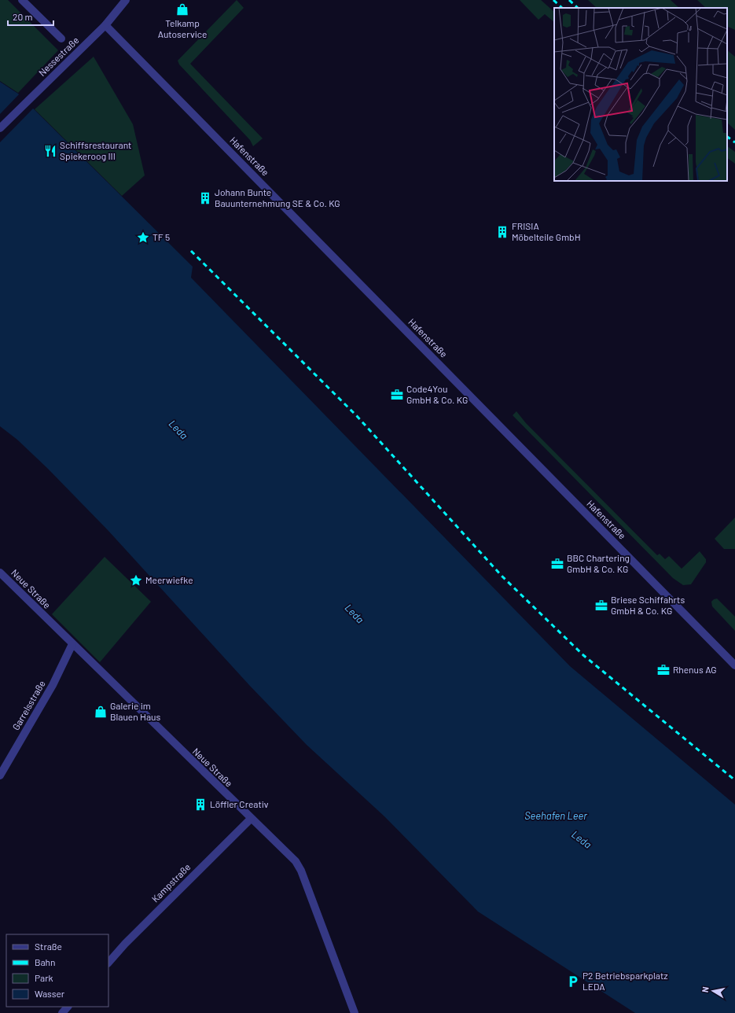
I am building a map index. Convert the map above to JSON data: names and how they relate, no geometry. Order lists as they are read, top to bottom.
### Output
{
  "streets": {
    "street": [
      "Nessestraße",
      "Hafenstraße",
      "Neue Straße",
      "Garrelsstraße",
      "Kampstraße"
    ]
  },
  "crossings": [
    ["Nessestraße", "Hafenstraße"],
    ["Neue Straße", "Garrelsstraße"],
    ["Neue Straße", "Kampstraße"]
  ],
  "water": ["Leda", "Seehafen Leer"],
  "places": {
    "shop": ["Telkamp Autoservice", "Galerie im Blauen Haus"],
    "restaurant": ["Schiffsrestaurant Spiekeroog III"],
    "building": ["Johann Bunte Bauunternehmung SE & Co. KG", "FRISIA Möbelteile GmbH", "Löffler Creativ"],
    "place": ["TF 5", "Meerwiefke"],
    "office": [
      "Code4You GmbH & Co. KG",
      "BBC Chartering GmbH & Co. KG",
      "Briese Schiffahrts GmbH & Co. KG",
      "Rhenus AG"
    ],
    "parking": ["P2 Betriebsparkplatz LEDA"]
  },
  "legend": [
    "Straße",
    "Bahn",
    "Park",
    "Wasser"
  ],
  "scale_bar": "20 m",
  "north": "left"
}
